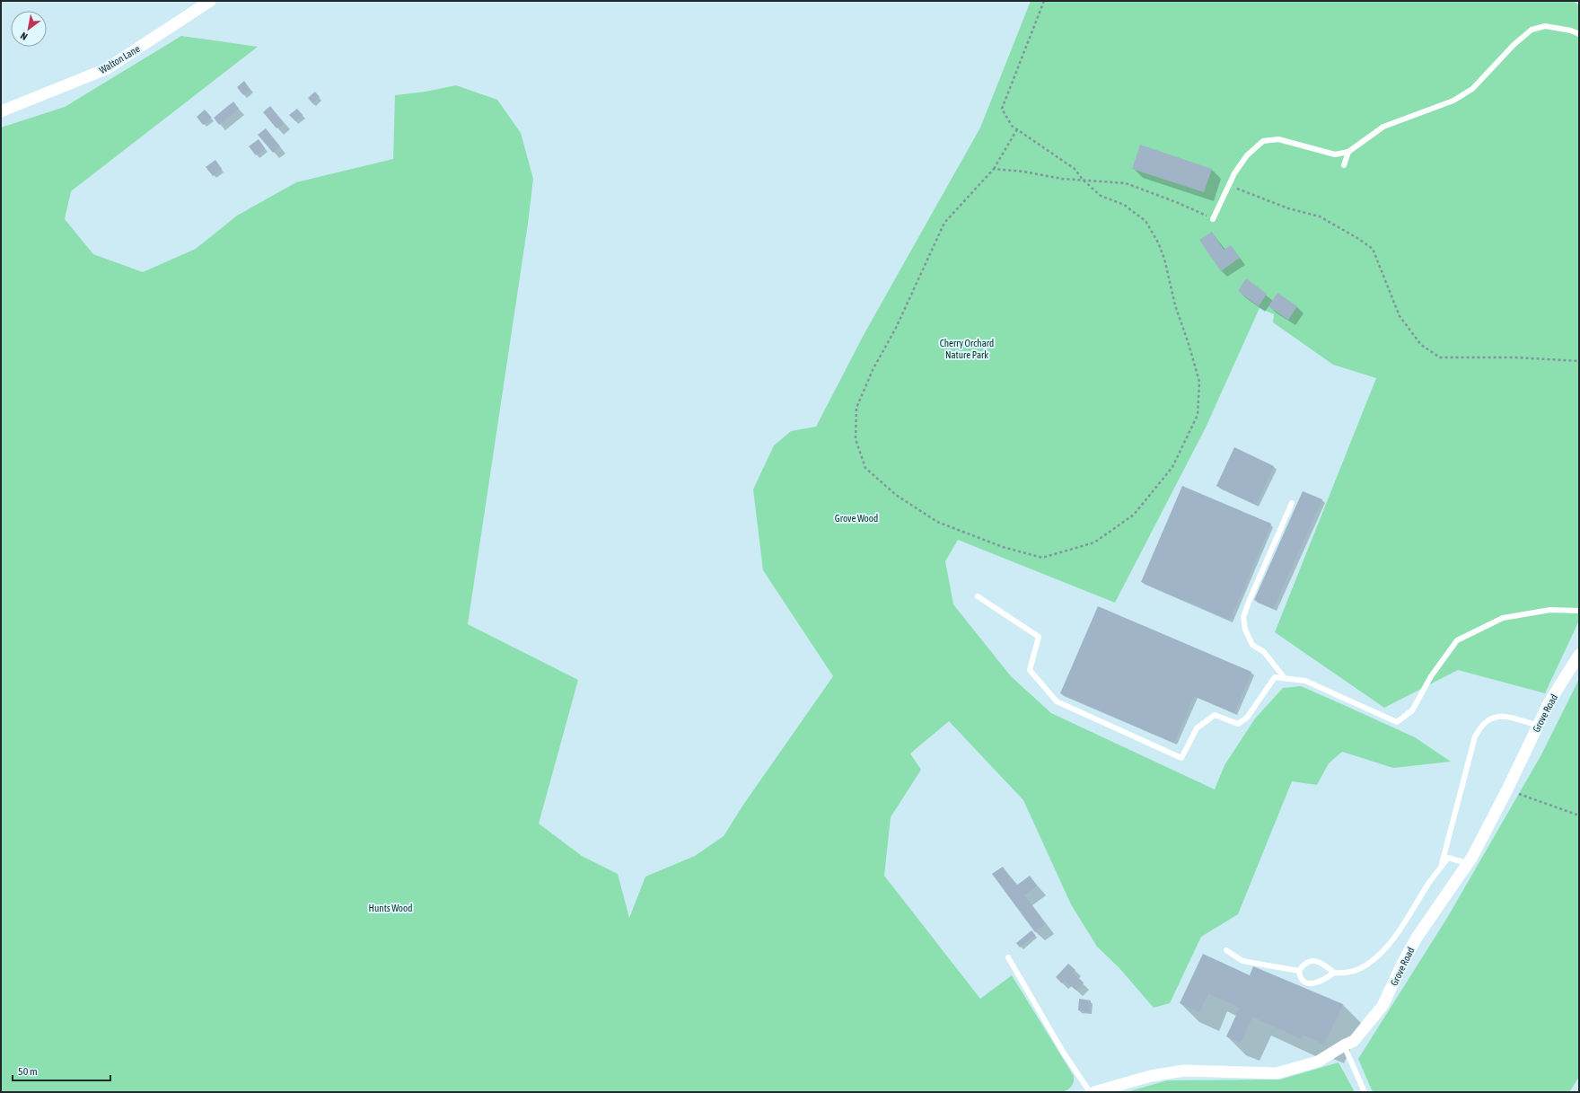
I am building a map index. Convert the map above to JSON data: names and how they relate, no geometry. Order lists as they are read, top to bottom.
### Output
{
  "streets": {
    "street": ["Walton Lane", "Grove Road"]
  },
  "parks": ["Cherry Orchard Nature Park", "Grove Wood", "Hunts Wood"],
  "scale_bar": "50 m",
  "north": "bottom left"
}
